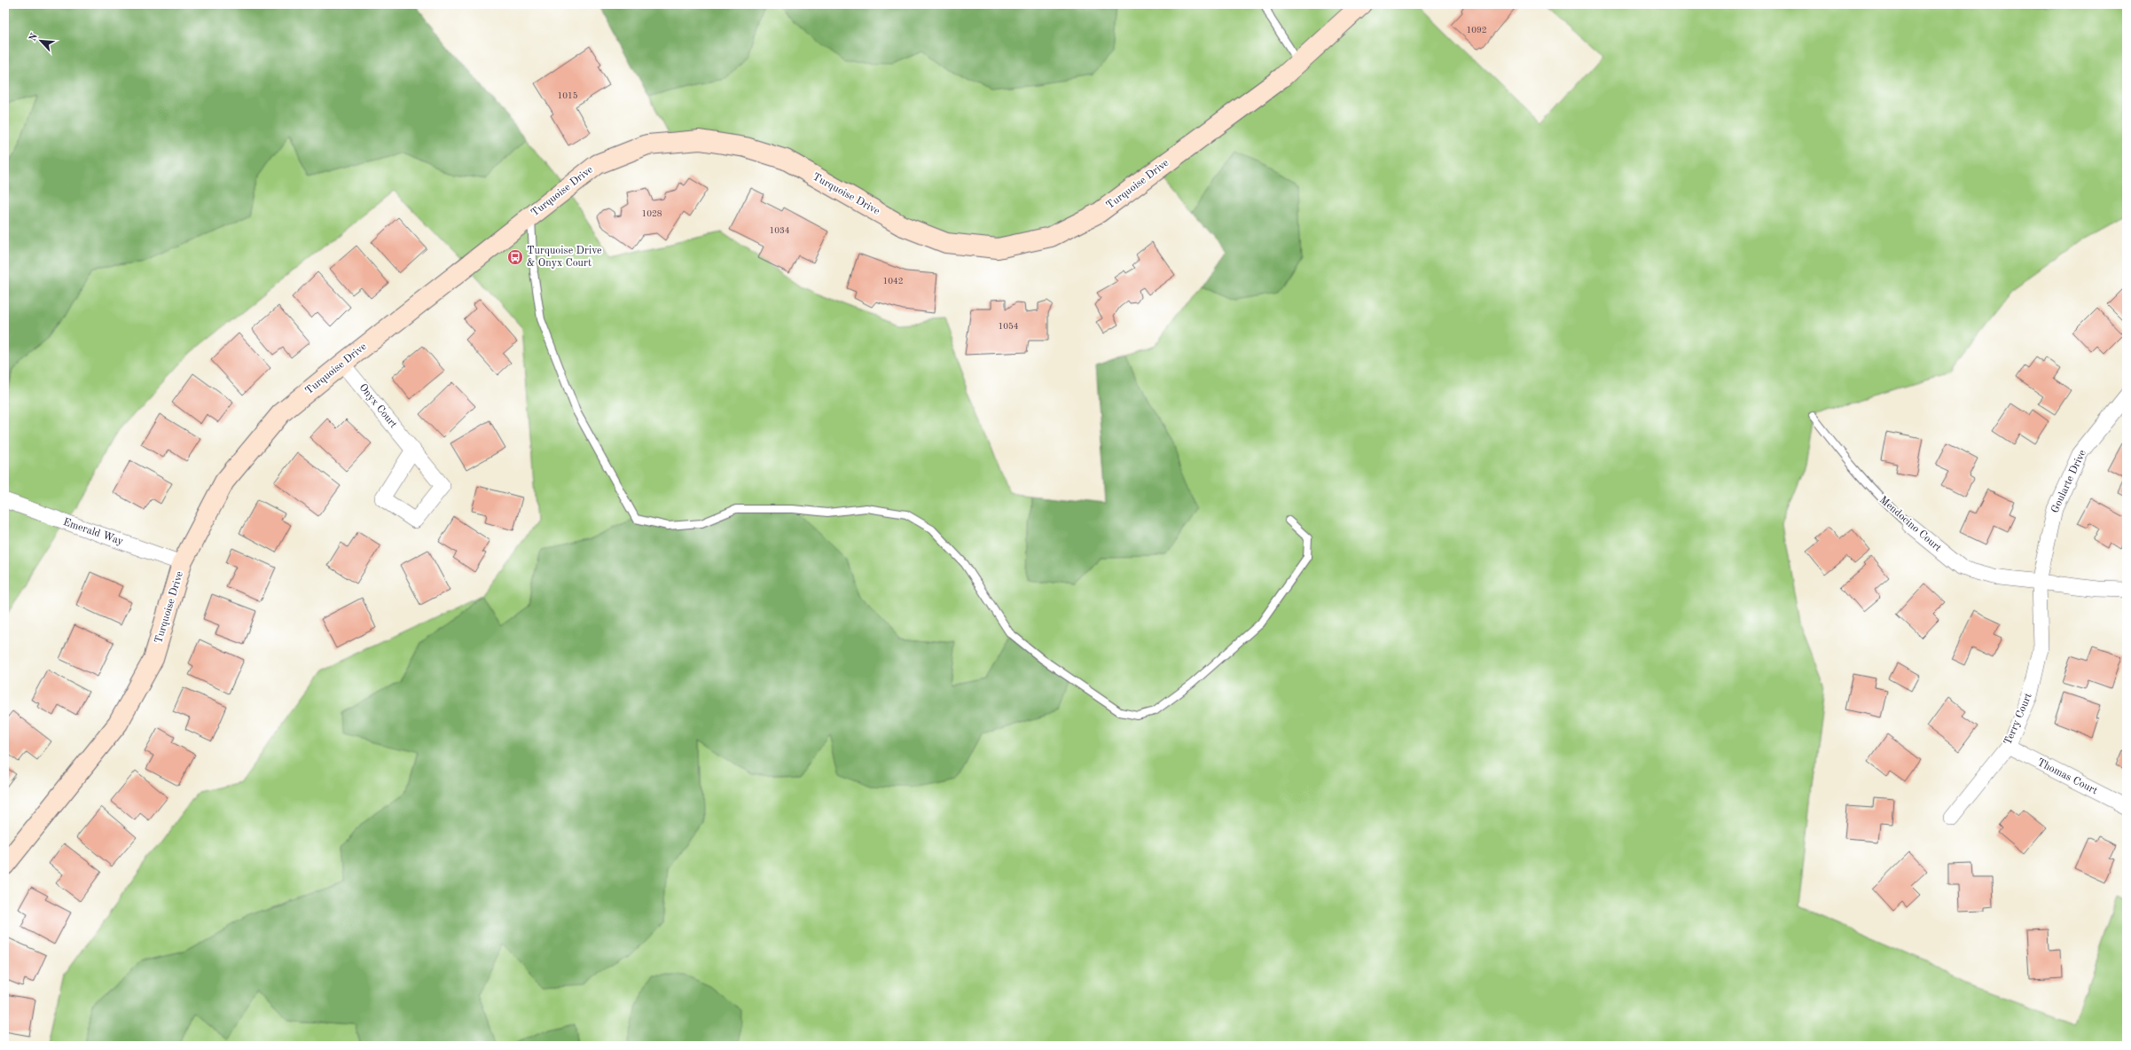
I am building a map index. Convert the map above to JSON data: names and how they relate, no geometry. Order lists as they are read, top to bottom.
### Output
{
  "streets": {
    "street": [
      "Turquoise Drive",
      "Onyx Court",
      "Goularte Drive",
      "Mendocino Court",
      "Emerald Way",
      "Terry Court",
      "Thomas Court"
    ]
  },
  "crossings": [
    ["Turquoise Drive", "Onyx Court"],
    ["Turquoise Drive", "Emerald Way"],
    ["Goularte Drive", "Mendocino Court"],
    ["Goularte Drive", "Terry Court"],
    ["Mendocino Court", "Terry Court"],
    ["Terry Court", "Thomas Court"]
  ],
  "places": {
    "bus stop": ["Turquoise Drive & Onyx Court"]
  },
  "house_numbers": [
    "1092",
    "1015",
    "1028",
    "1034",
    "1042",
    "1054"
  ],
  "north": "top left"
}
